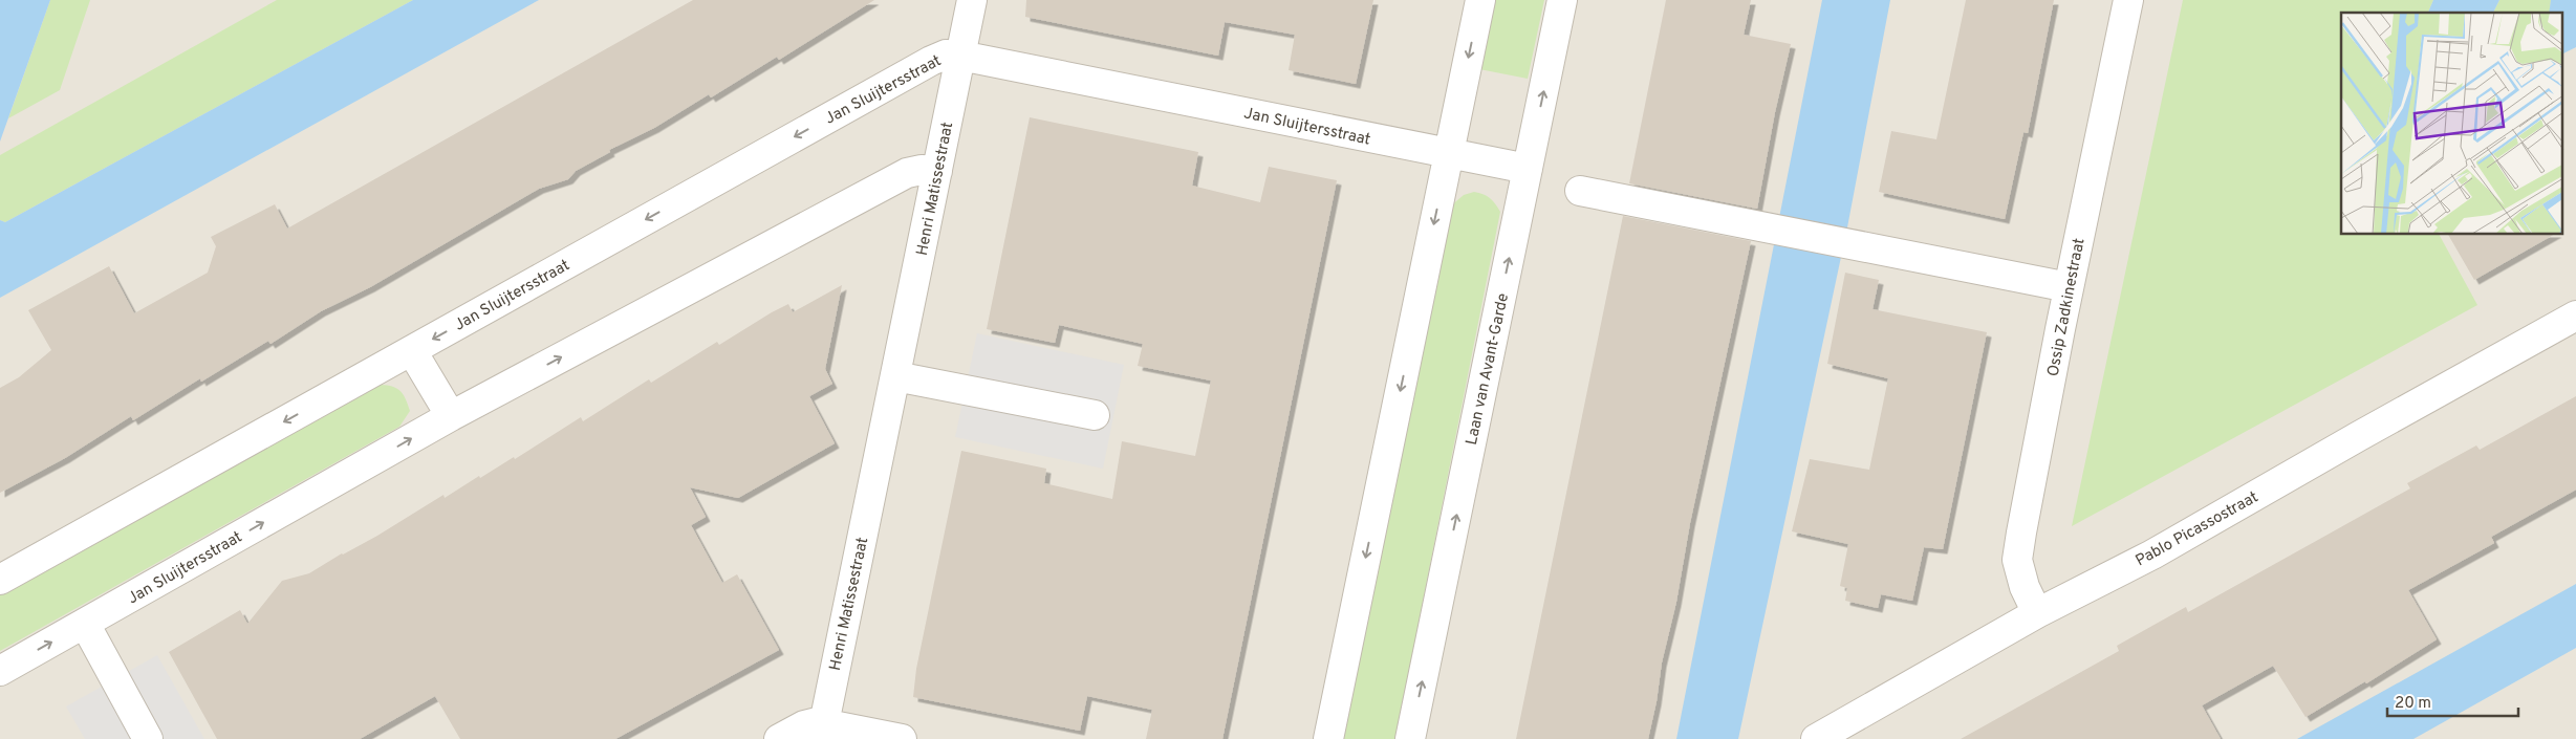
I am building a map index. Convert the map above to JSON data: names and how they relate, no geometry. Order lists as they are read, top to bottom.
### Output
{
  "streets": {
    "street": [
      "Jan Sluijtersstraat",
      "Henri Matissestraat",
      "Ossip Zadkinestraat",
      "Laan van Avant-Garde",
      "Pablo Picassostraat"
    ]
  },
  "crossings": [
    ["Jan Sluijtersstraat", "Henri Matissestraat"],
    ["Jan Sluijtersstraat", "Laan van Avant-Garde"],
    ["Ossip Zadkinestraat", "Pablo Picassostraat"]
  ],
  "scale_bar": "20 m"
}
